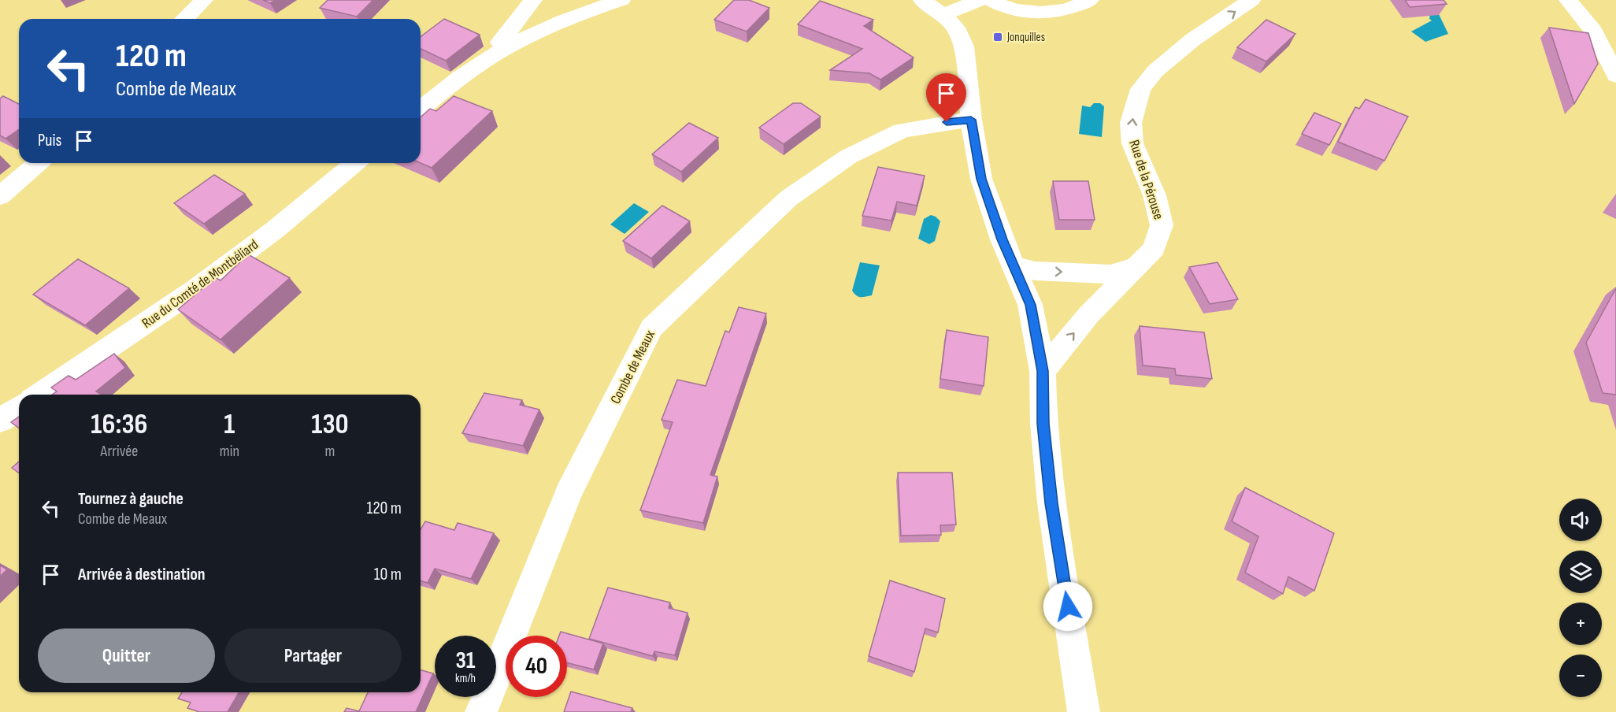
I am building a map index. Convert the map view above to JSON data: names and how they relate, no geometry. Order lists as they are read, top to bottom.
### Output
{
  "streets": {
    "street": ["Rue de la Pérouse", "Rue du Comté de Montbéliard", "Combe de Meaux"]
  },
  "one_way": ["Rue de la Pérouse"],
  "places": {
    "transit": ["Jonquilles"]
  },
  "page": {
    "turn": ["120 m", "Combe de Meaux"],
    "then": "Puis",
    "eta": [
      "16:36",
      "Arrivée",
      "1",
      "min",
      "130",
      "m"
    ],
    "list": [
      {
        "name": "Tournez à gauche",
        "note": "Combe de Meaux",
        "value": "120 m"
      },
      {
        "name": "Arrivée à destination",
        "value": "10 m"
      }
    ],
    "map_buttons": ["+", "−"],
    "buttons": ["Quitter", "Partager"],
    "speed": "31 km/h",
    "limit": "40"
  }
}
